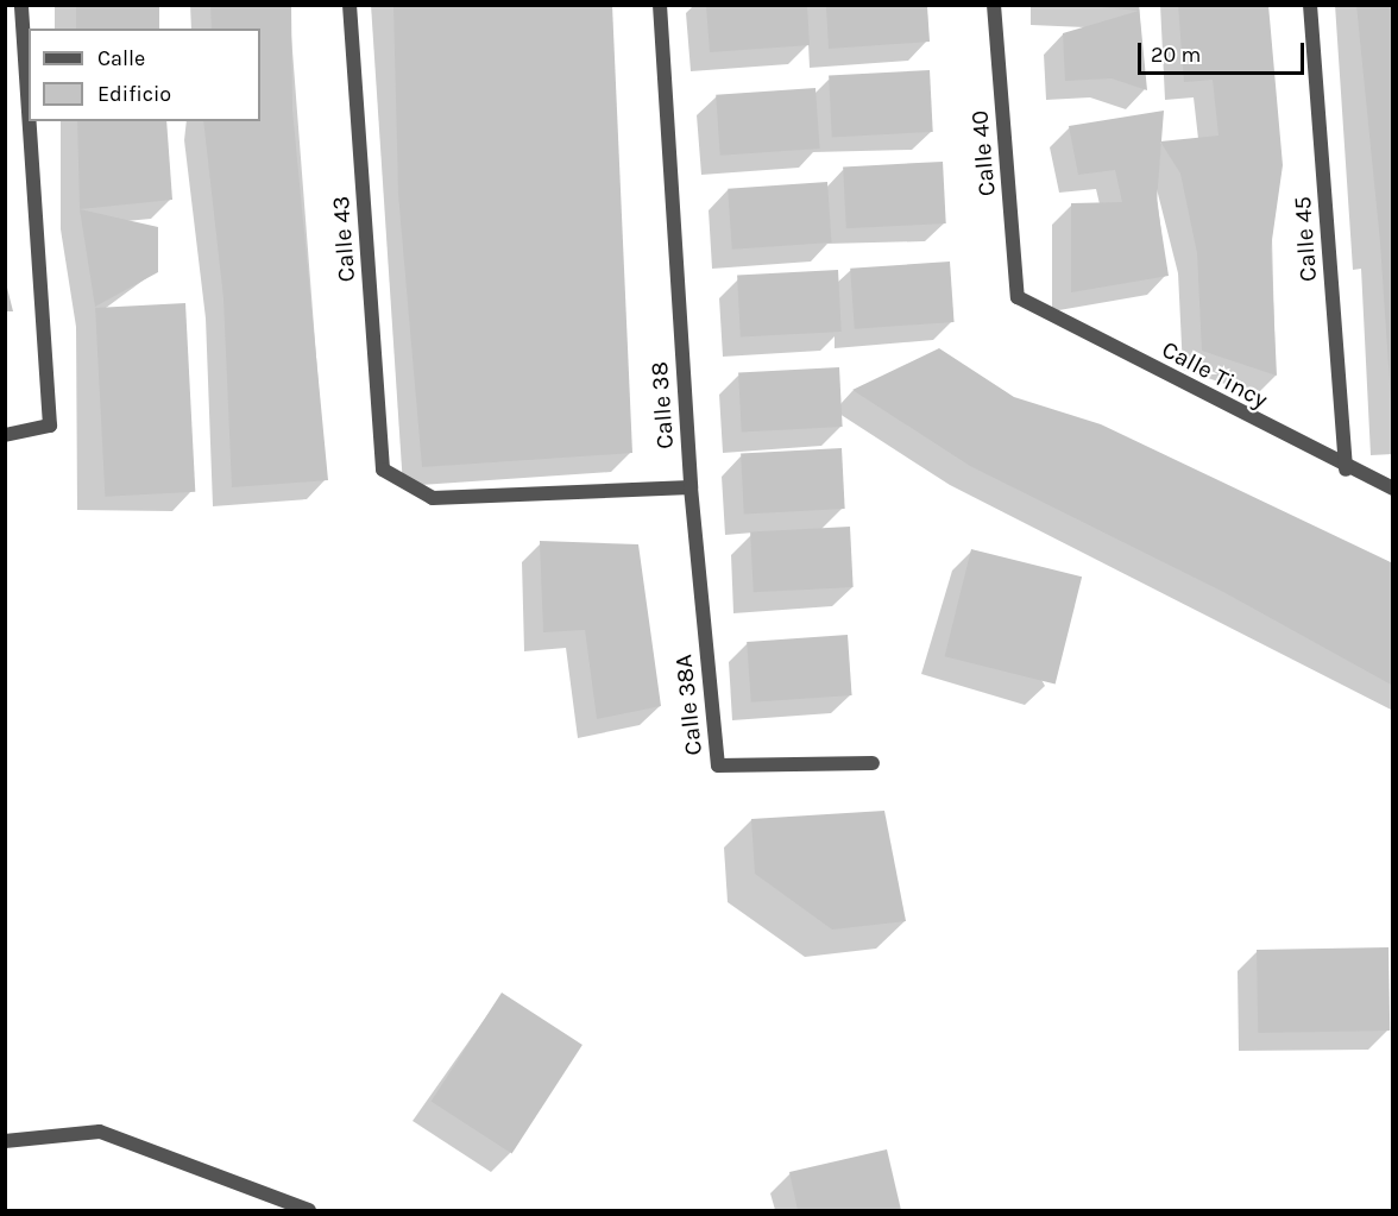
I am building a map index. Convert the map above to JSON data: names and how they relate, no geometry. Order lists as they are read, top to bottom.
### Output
{
  "streets": {
    "street": [
      "Calle 40",
      "Calle 43",
      "Calle 45",
      "Calle Tincy",
      "Calle 38",
      "Calle 38A"
    ]
  },
  "crossings": [
    ["Calle 40", "Calle Tincy"],
    ["Calle 43", "Calle 38"],
    ["Calle 43", "Calle 38A"],
    ["Calle 45", "Calle Tincy"],
    ["Calle 38", "Calle 38A"]
  ],
  "legend": ["Calle", "Edificio"],
  "scale_bar": "20 m"
}
